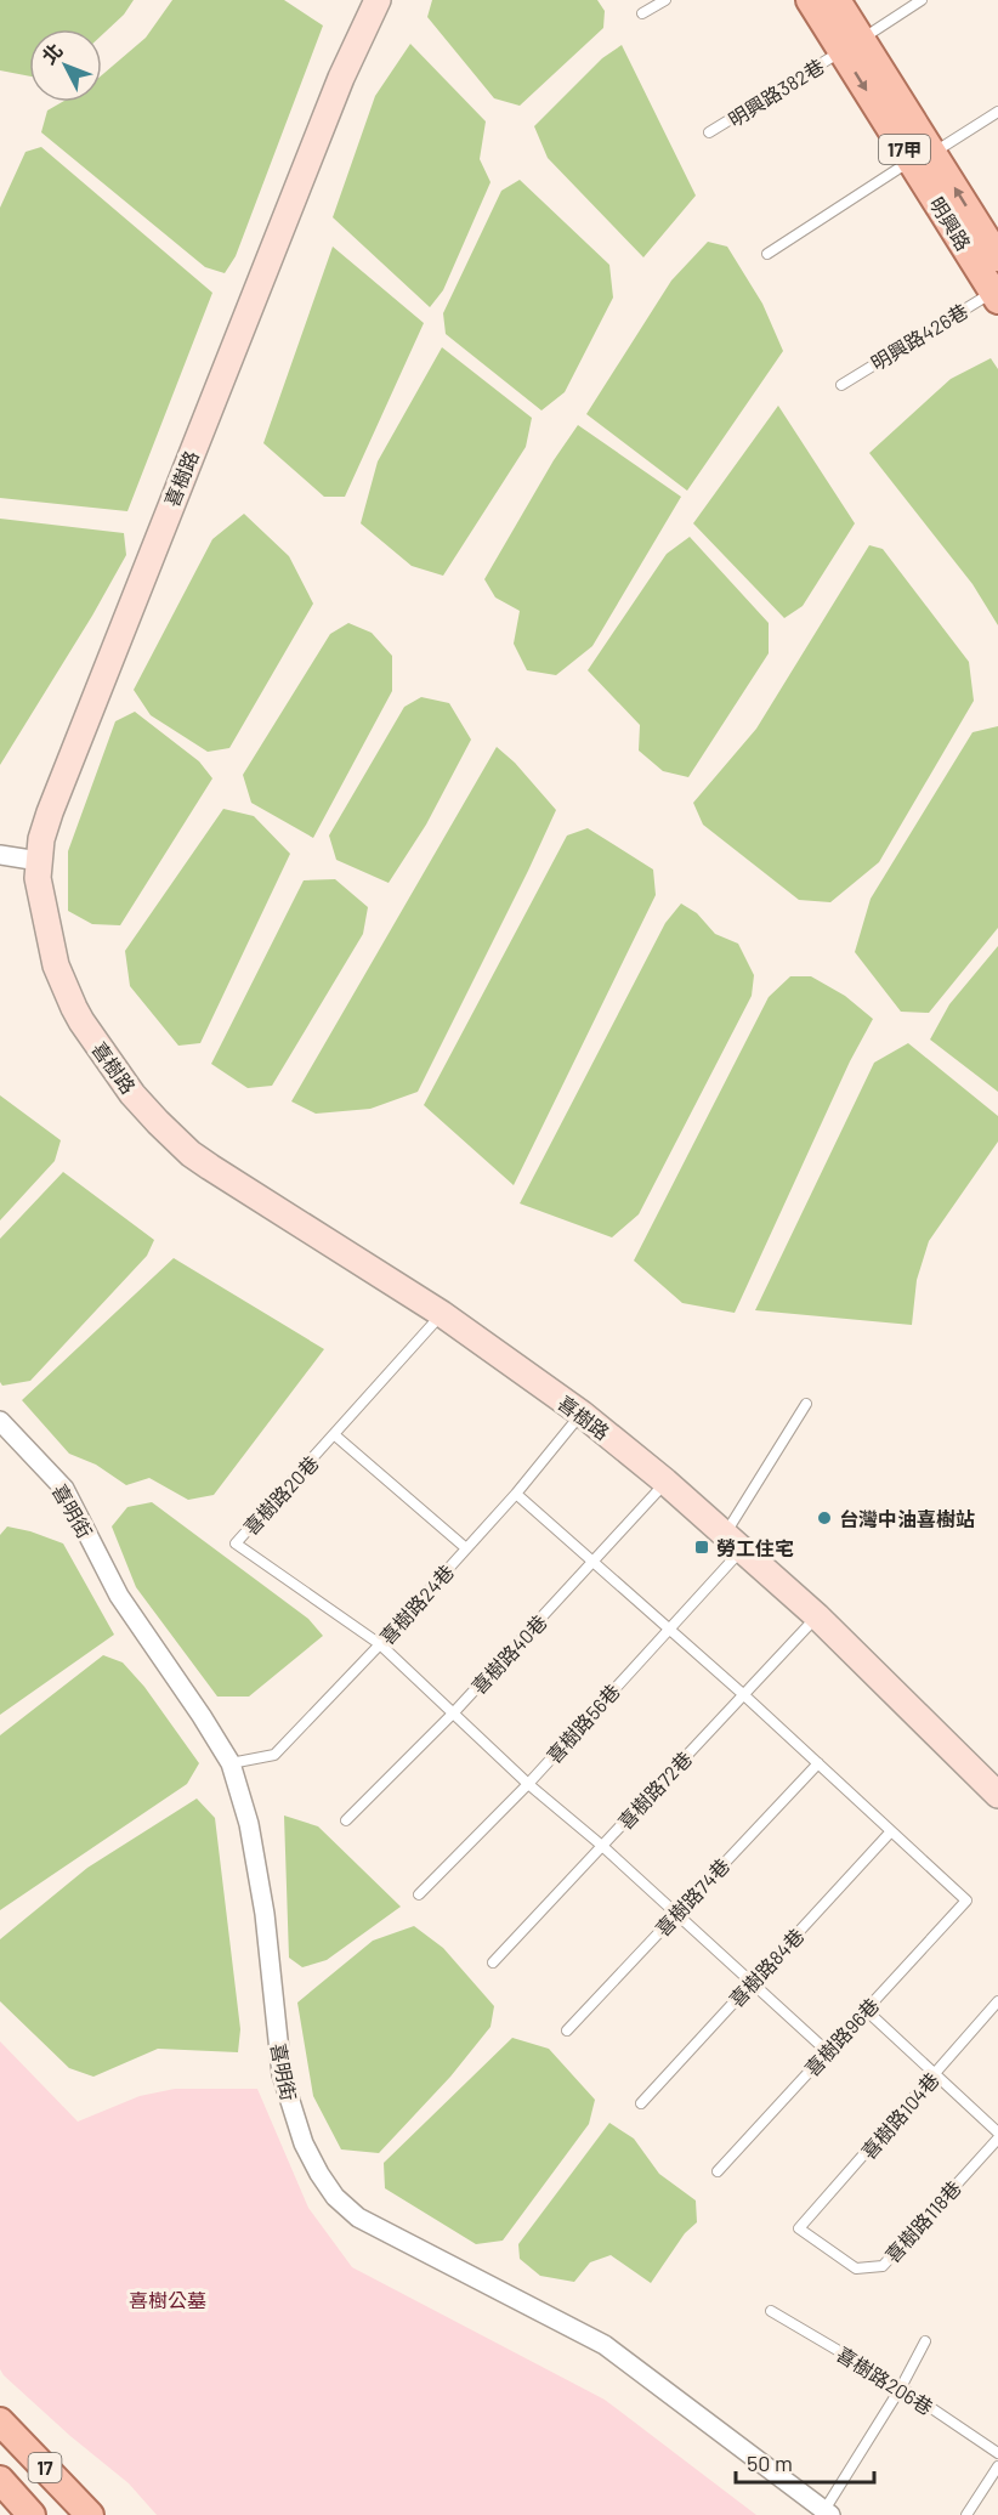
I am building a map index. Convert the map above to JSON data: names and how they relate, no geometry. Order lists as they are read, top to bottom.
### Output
{
  "streets": {
    "main road": ["17甲", "明興路", "17"],
    "street": ["喜樹路", "喜明街"],
    "lane": [
      "明興路382巷",
      "明興路426巷",
      "喜樹路20巷",
      "喜樹路24巷",
      "喜樹路40巷",
      "喜樹路56巷",
      "喜樹路72巷",
      "喜樹路74巷",
      "喜樹路84巷",
      "喜樹路96巷",
      "喜樹路104巷",
      "喜樹路118巷",
      "喜樹路206巷"
    ]
  },
  "crossings": [
    ["明興路382巷", "明興路"],
    ["明興路", "明興路426巷"],
    ["喜樹路", "喜樹路20巷"],
    ["喜樹路", "喜樹路24巷"],
    ["喜樹路", "喜樹路40巷"],
    ["喜樹路", "喜樹路56巷"],
    ["喜樹路", "喜樹路72巷"],
    ["喜樹路20巷", "喜樹路24巷"],
    ["喜明街", "喜樹路24巷"],
    ["喜樹路84巷", "喜樹路96巷"],
    ["喜樹路104巷", "喜樹路118巷"]
  ],
  "parks": ["喜樹公墓"],
  "places": {
    "other": ["台灣中油喜樹站"],
    "transit": ["勞工住宅"]
  },
  "scale_bar": "50 m",
  "north": "top left"
}
